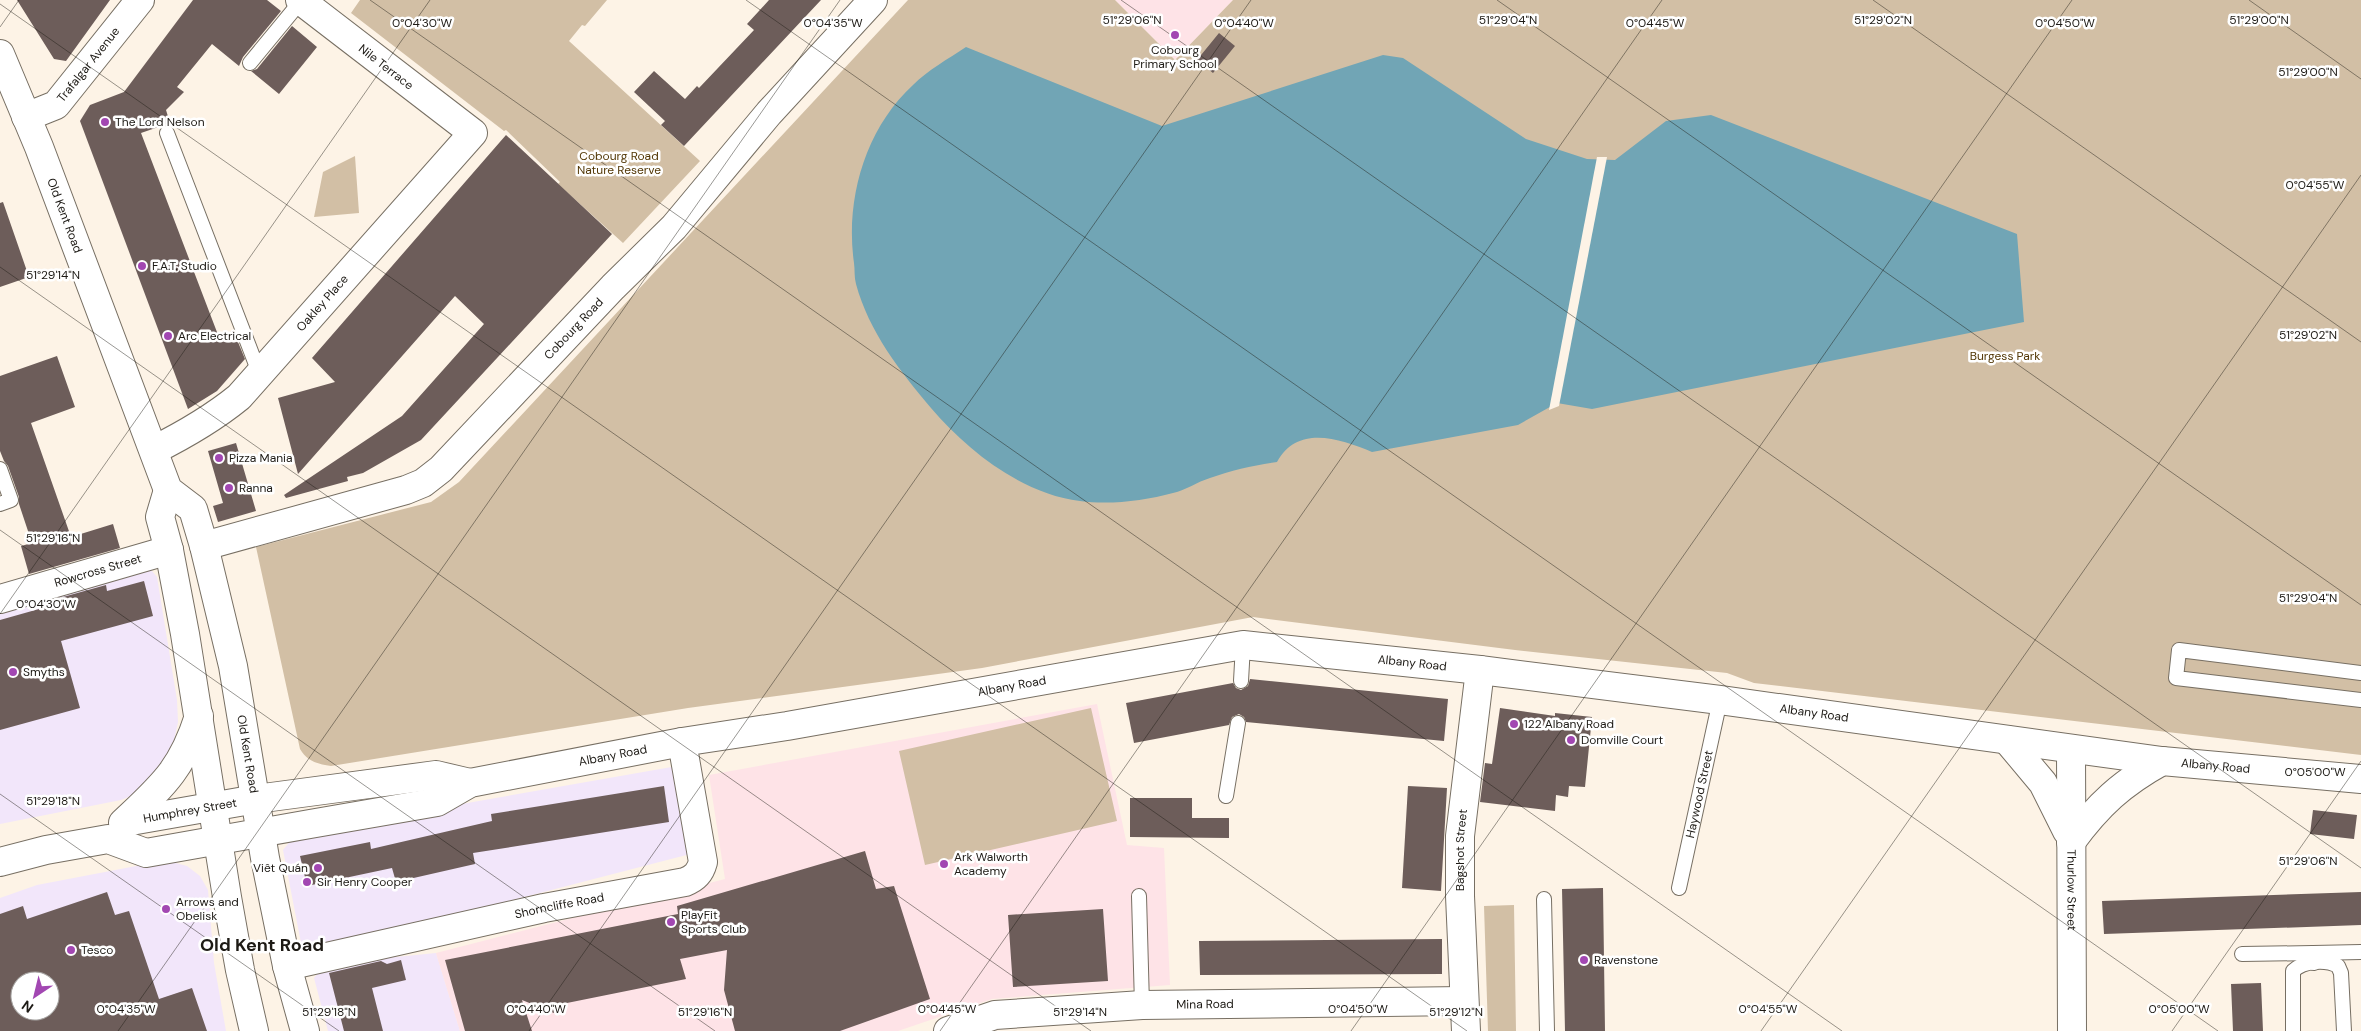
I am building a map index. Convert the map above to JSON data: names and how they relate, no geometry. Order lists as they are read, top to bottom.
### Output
{
  "streets": {
    "main road": [
      "Trafalgar Avenue",
      "Nile Terrace",
      "Old Kent Road",
      "Oakley Place",
      "Cobourg Road",
      "Rowcross Street",
      "Albany Road",
      "Humphrey Street",
      "Bagshot Street",
      "Thurlow Street",
      "Shorncliffe Road",
      "Mina Road"
    ],
    "lane": ["Haywood Street"]
  },
  "crossings": [
    ["Trafalgar Avenue", "Old Kent Road"],
    ["Nile Terrace", "Oakley Place"],
    ["Old Kent Road", "Oakley Place"],
    ["Old Kent Road", "Cobourg Road"],
    ["Old Kent Road", "Albany Road"],
    ["Old Kent Road", "Humphrey Street"],
    ["Old Kent Road", "Shorncliffe Road"],
    ["Albany Road", "Haywood Street"],
    ["Albany Road", "Humphrey Street"],
    ["Albany Road", "Bagshot Street"],
    ["Albany Road", "Thurlow Street"],
    ["Albany Road", "Shorncliffe Road"],
    ["Bagshot Street", "Mina Road"]
  ],
  "districts": ["Old Kent Road"],
  "parks": ["Cobourg Road Nature Reserve", "Burgess Park"],
  "places": [
    "Cobourg Primary School",
    "The Lord Nelson",
    "F.A.T. Studio",
    "Arc Electrical",
    "Pizza Mania",
    "Ranna",
    "Smyths",
    "122 Albany Road",
    "Domville Court",
    "Ark Walworth Academy",
    "Viêt Quán",
    "Sir Henry Cooper",
    "Arrows and Obelisk",
    "PlayFit Sports Club",
    "Tesco",
    "Ravenstone"
  ],
  "north": "bottom left",
  "coordinates": [
    "51°29'06\"N",
    "51°29'00\"N",
    "51°29'04\"N",
    "51°29'02\"N",
    "0°04'30\"W",
    "0°04'35\"W",
    "0°04'40\"W",
    "0°04'45\"W",
    "0°04'50\"W",
    "0°04'55\"W",
    "51°29'14\"N",
    "51°29'16\"N",
    "0°05'00\"W",
    "51°29'18\"N",
    "51°29'12\"N"
  ]
}
